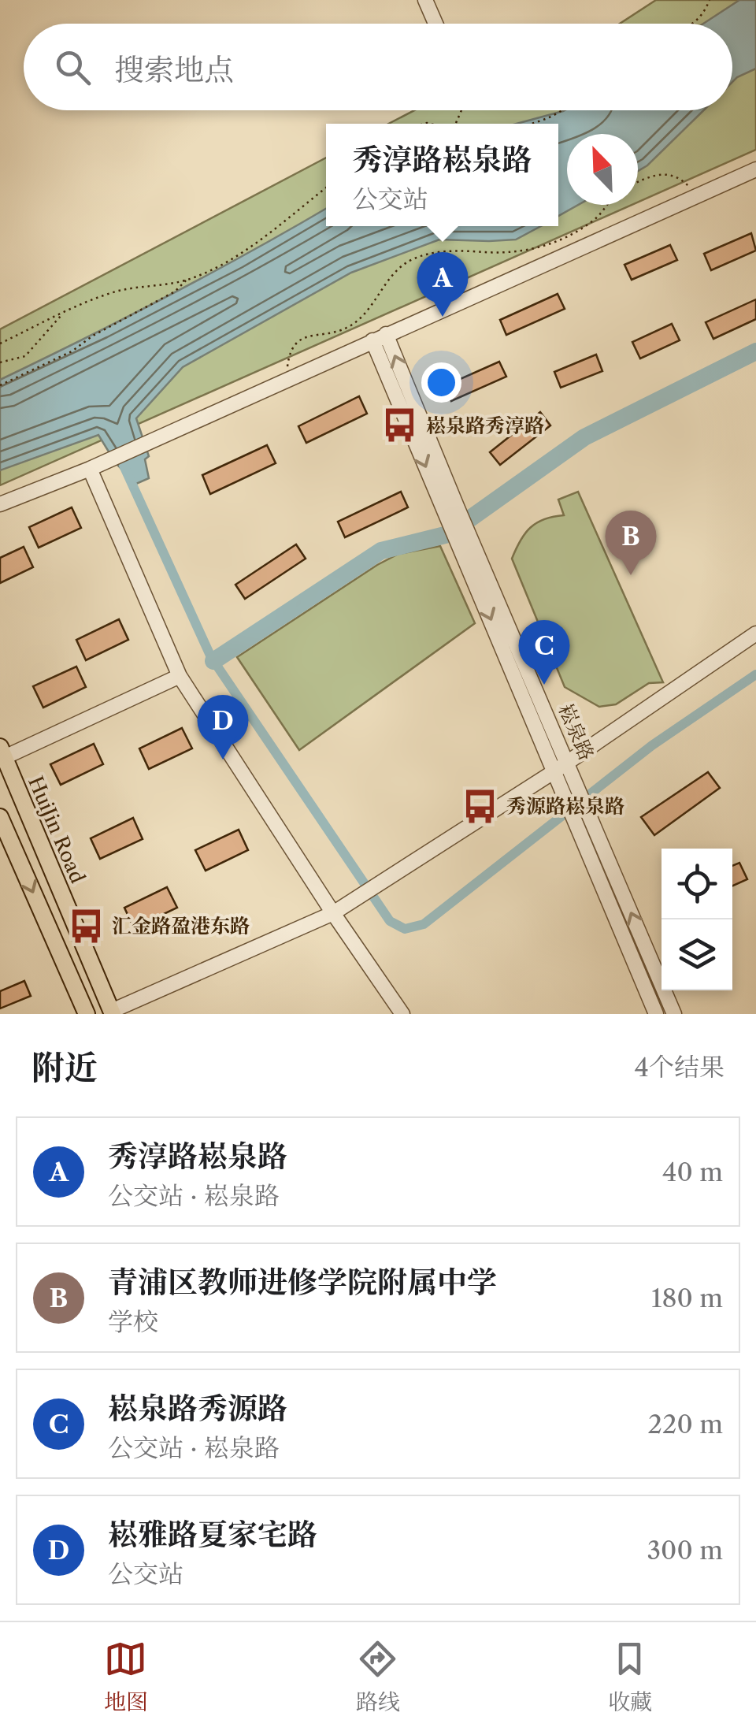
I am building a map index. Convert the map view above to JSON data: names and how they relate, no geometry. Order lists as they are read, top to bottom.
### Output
{
  "streets": {
    "main road": ["HuiJin Road"],
    "street": ["崧泉路"]
  },
  "places": {
    "bus stop": ["崧泉路秀淳路", "秀源路崧泉路", "汇金路盈港东路"]
  },
  "north": "top left",
  "page": {
    "search": "搜索地点",
    "popup": ["秀淳路崧泉路", "公交站"],
    "pins": [
      "A",
      "B",
      "C",
      "D"
    ],
    "heading": ["附近", "4个结果"],
    "list": [
      {
        "mark": "A",
        "name": "秀淳路崧泉路",
        "note": "公交站 · 崧泉路",
        "value": "40 m"
      },
      {
        "mark": "B",
        "name": "青浦区教师进修学院附属中学",
        "note": "学校",
        "value": "180 m"
      },
      {
        "mark": "C",
        "name": "崧泉路秀源路",
        "note": "公交站 · 崧泉路",
        "value": "220 m"
      },
      {
        "mark": "D",
        "name": "崧雅路夏家宅路",
        "note": "公交站",
        "value": "300 m"
      }
    ],
    "nav": ["地图", "路线", "收藏"]
  }
}
